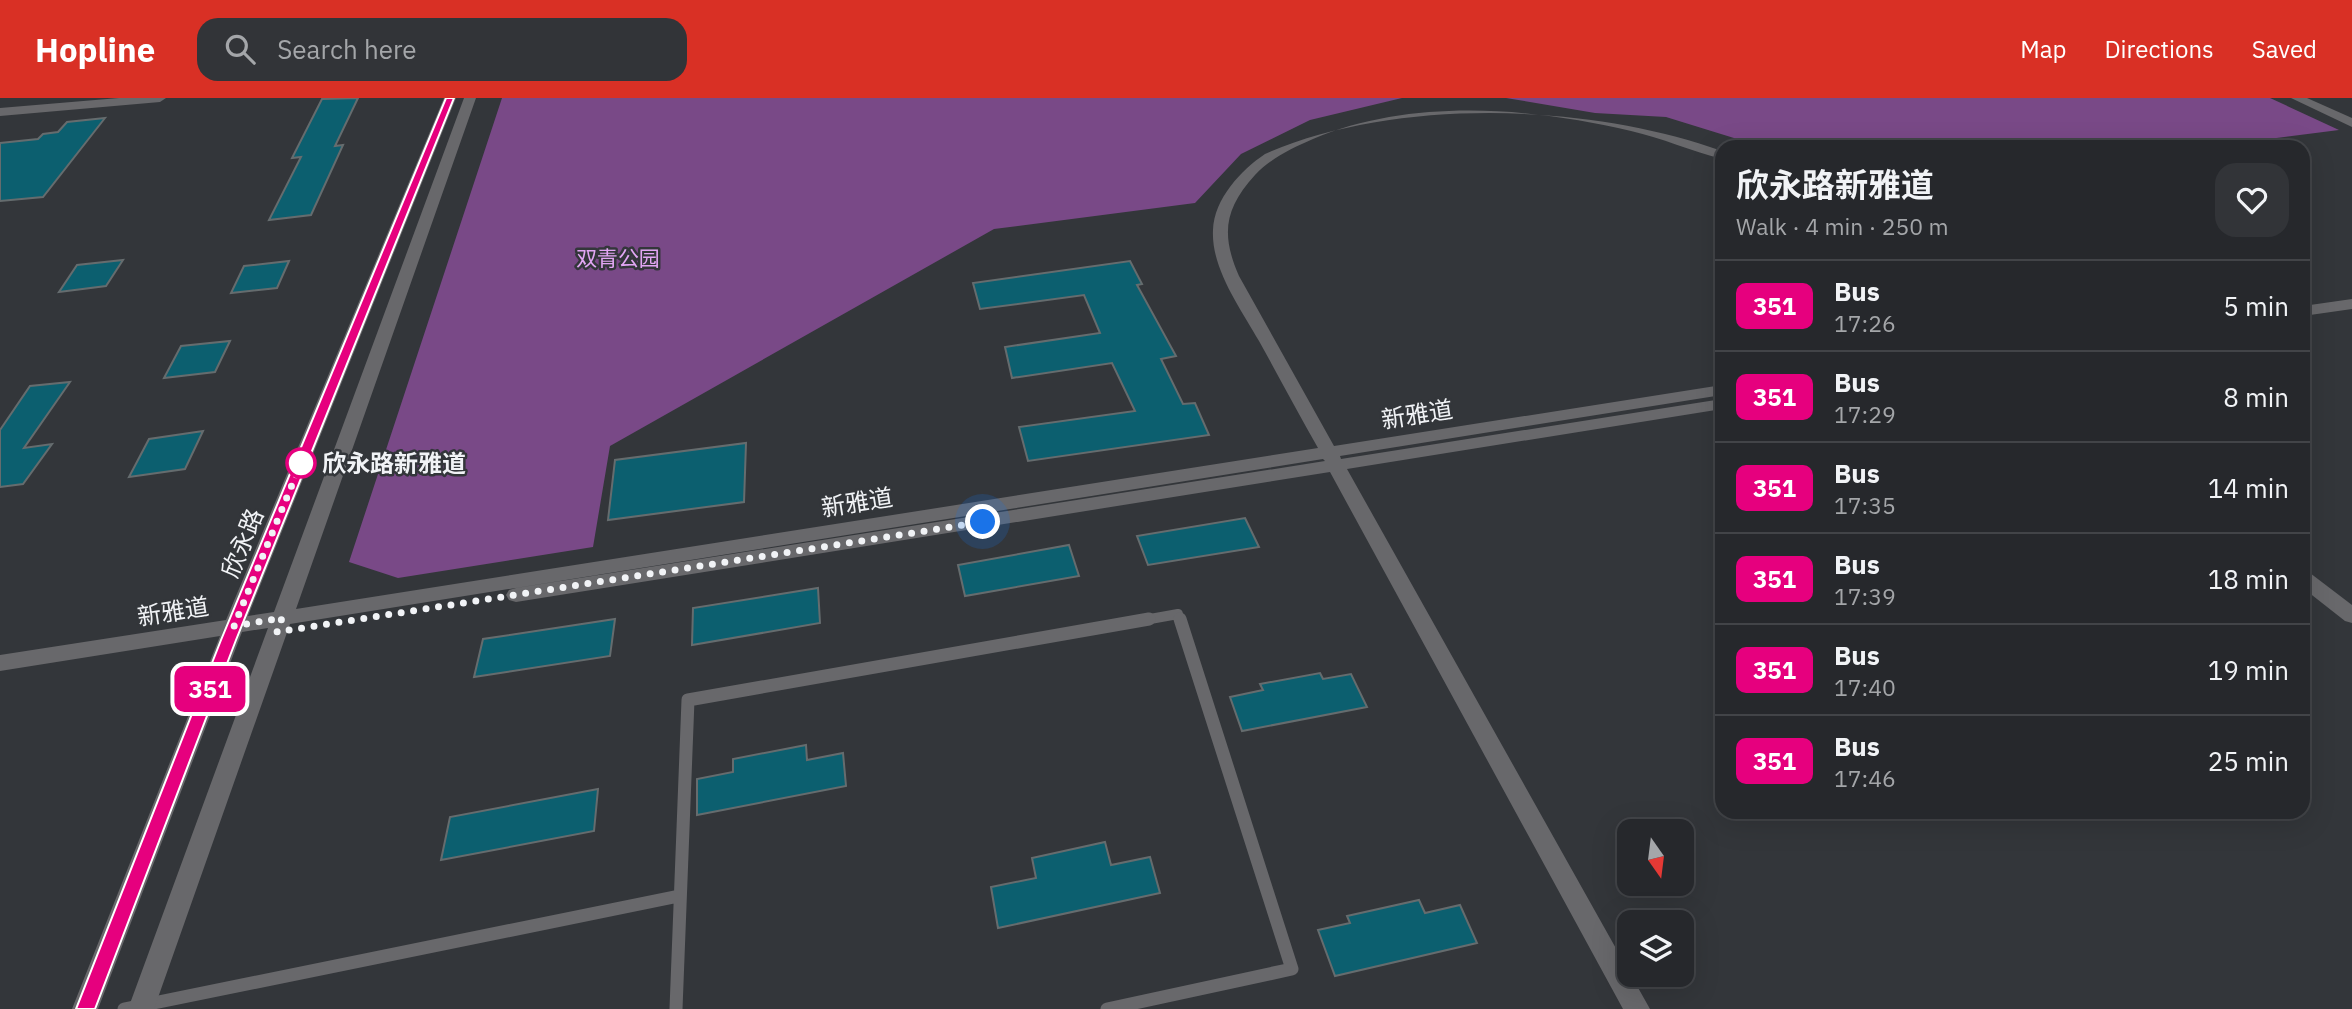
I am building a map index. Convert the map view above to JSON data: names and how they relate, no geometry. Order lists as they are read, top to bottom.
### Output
{
  "streets": {
    "street": ["新雅道", "欣永路"]
  },
  "crossings": [
    ["新雅道", "欣永路"]
  ],
  "parks": ["双青公园"],
  "places": ["欣永路新雅道"],
  "lines": ["bus line 351"],
  "north": "bottom",
  "page": {
    "header": "Hopline",
    "search": "Search here",
    "nav": ["Map", "Directions", "Saved"],
    "on_map": "351",
    "heading": ["欣永路新雅道", "Walk · 4 min · 250 m"],
    "list": [
      {
        "mark": "351",
        "name": "Bus",
        "note": "17:26",
        "value": "5 min"
      },
      {
        "mark": "351",
        "name": "Bus",
        "note": "17:29",
        "value": "8 min"
      },
      {
        "mark": "351",
        "name": "Bus",
        "note": "17:35",
        "value": "14 min"
      },
      {
        "mark": "351",
        "name": "Bus",
        "note": "17:39",
        "value": "18 min"
      },
      {
        "mark": "351",
        "name": "Bus",
        "note": "17:40",
        "value": "19 min"
      },
      {
        "mark": "351",
        "name": "Bus",
        "note": "17:46",
        "value": "25 min"
      }
    ]
  }
}
